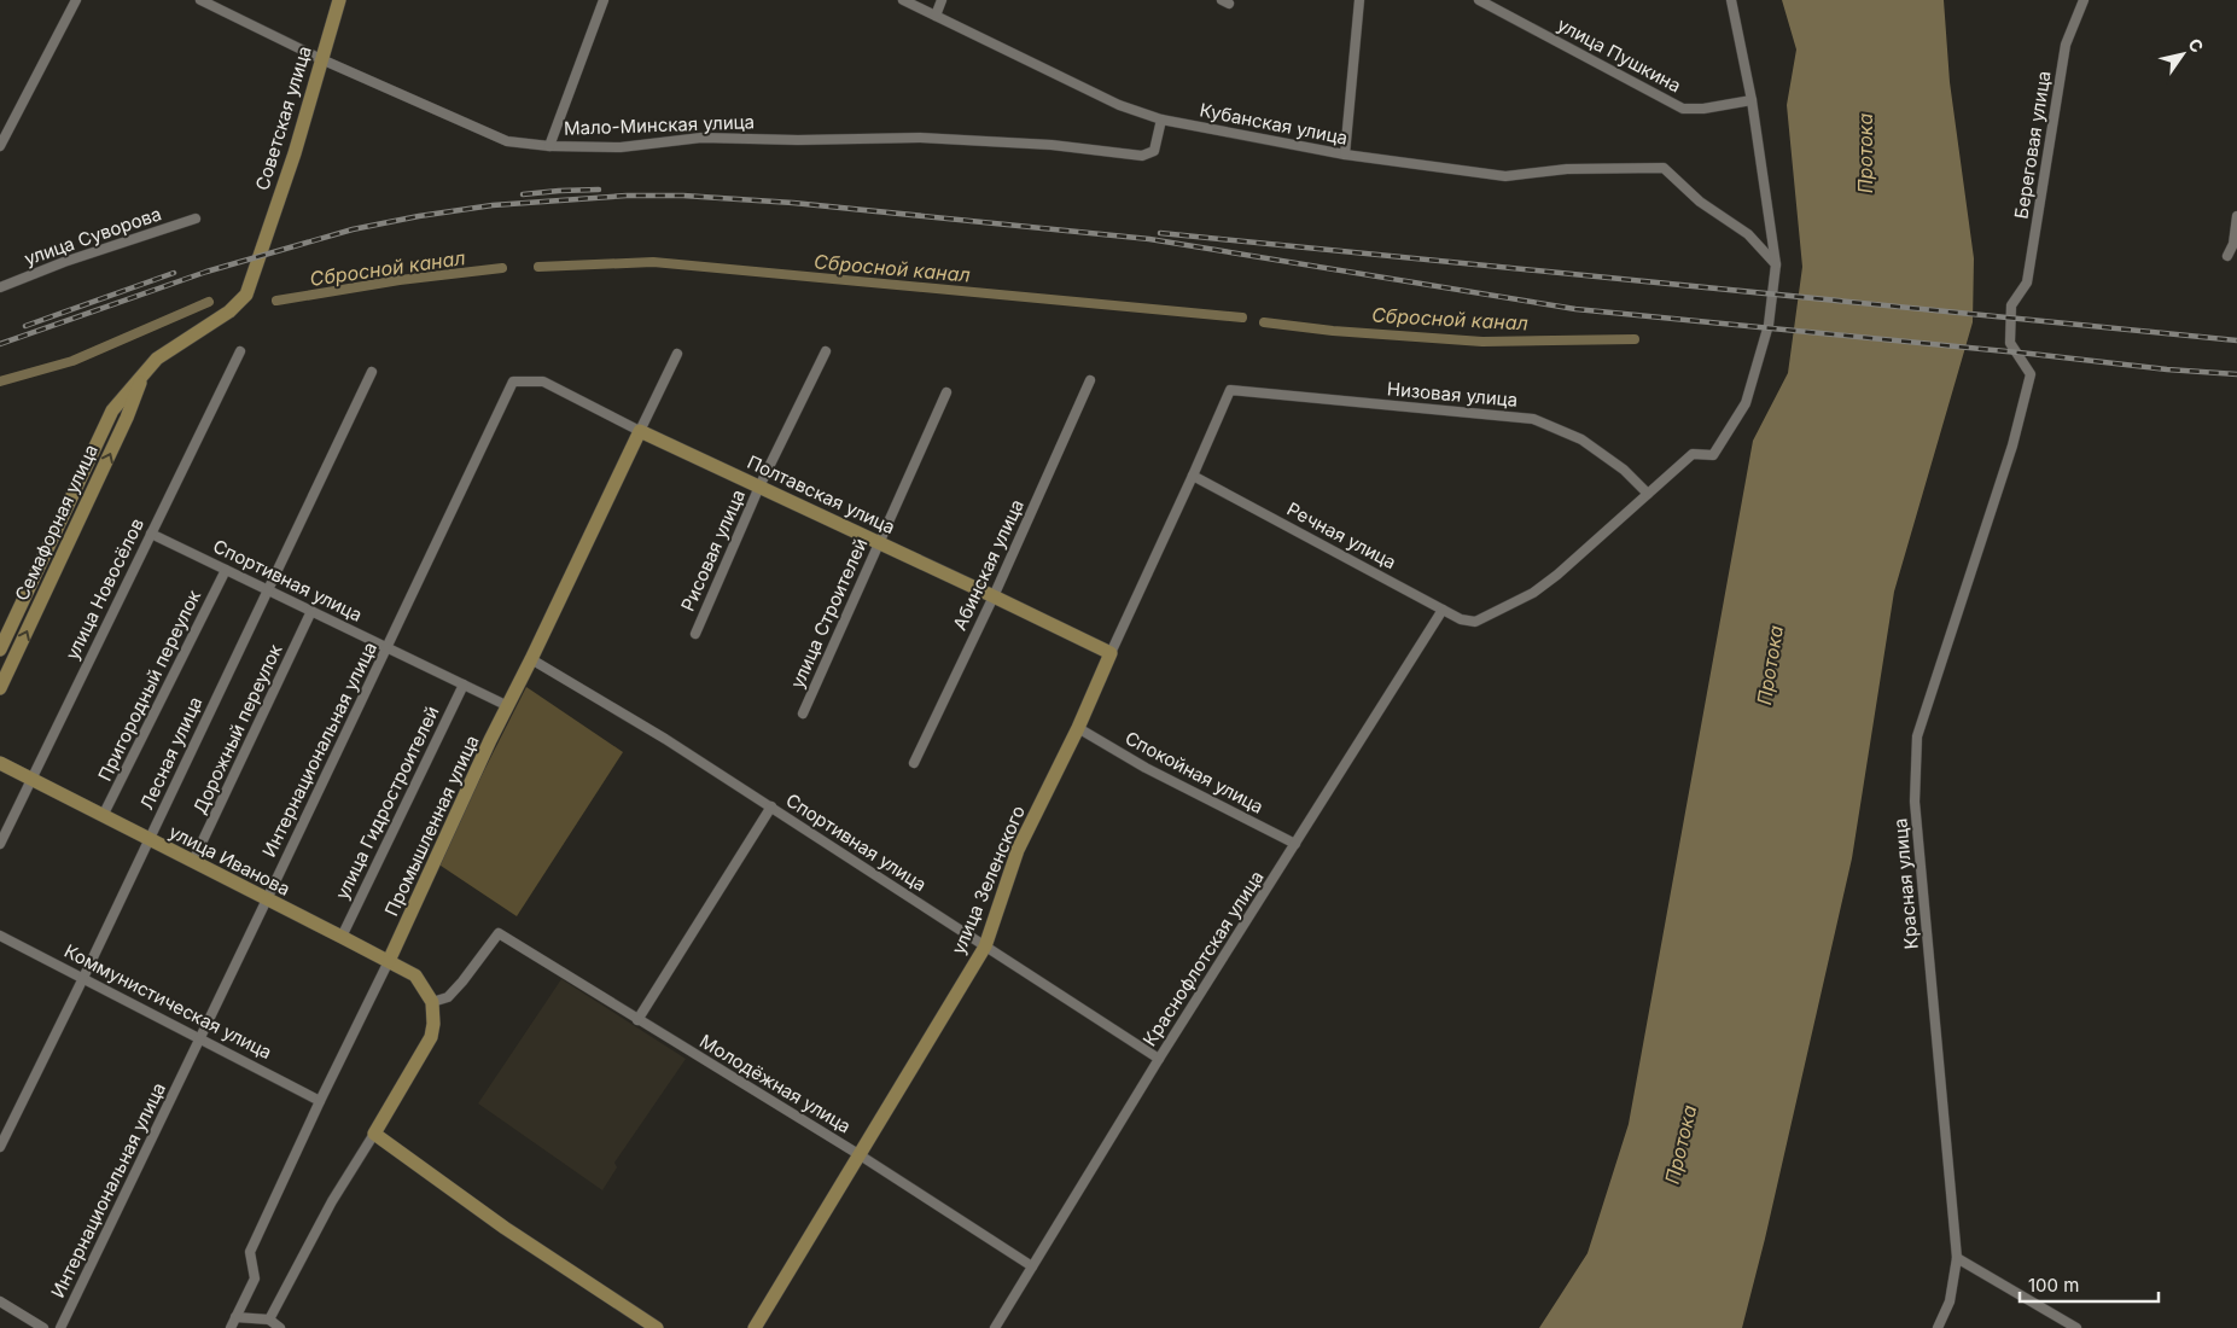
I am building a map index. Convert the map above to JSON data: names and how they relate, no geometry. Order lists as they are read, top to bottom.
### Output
{
  "streets": {
    "street": [
      "улица Пушкина",
      "Советская улица",
      "Кубанская улица",
      "Мало-Минская улица",
      "Береговая улица",
      "улица Суворова",
      "Низовая улица",
      "Полтавская улица",
      "Семафорная улица",
      "Речная улица",
      "Рисовая улица",
      "Абинская улица",
      "Спортивная улица",
      "улица Новосёлов",
      "улица Строителей",
      "Пригородный переулок",
      "Дорожный переулок",
      "Интернациональная улица",
      "Лесная улица",
      "Спокойная улица",
      "улица Гидростроителей",
      "Промышленная улица",
      "улица Иванова",
      "улица Зеленского",
      "Красная улица",
      "Краснофлотская улица",
      "Коммунистическая улица",
      "Молодёжная улица"
    ]
  },
  "crossings": [
    ["Советская улица", "Мало-Минская улица"],
    ["Советская улица", "Семафорная улица"],
    ["Кубанская улица", "Мало-Минская улица"],
    ["Береговая улица", "Красная улица"],
    ["Низовая улица", "Речная улица"],
    ["Низовая улица", "улица Зеленского"],
    ["Полтавская улица", "Рисовая улица"],
    ["Полтавская улица", "Абинская улица"],
    ["Полтавская улица", "улица Строителей"],
    ["Полтавская улица", "Интернациональная улица"],
    ["Полтавская улица", "Промышленная улица"],
    ["Полтавская улица", "улица Зеленского"],
    ["Речная улица", "улица Зеленского"],
    ["Речная улица", "Краснофлотская улица"],
    ["Спортивная улица", "улица Новосёлов"],
    ["Спортивная улица", "Пригородный переулок"],
    ["Спортивная улица", "Дорожный переулок"],
    ["Спортивная улица", "Интернациональная улица"],
    ["Спортивная улица", "Лесная улица"],
    ["Спортивная улица", "улица Гидростроителей"],
    ["Спортивная улица", "Промышленная улица"],
    ["Спортивная улица", "улица Зеленского"],
    ["Спортивная улица", "Краснофлотская улица"],
    ["улица Новосёлов", "улица Иванова"],
    ["Пригородный переулок", "улица Иванова"],
    ["Дорожный переулок", "улица Иванова"],
    ["Интернациональная улица", "улица Иванова"],
    ["Интернациональная улица", "Коммунистическая улица"],
    ["Лесная улица", "улица Иванова"],
    ["Лесная улица", "Коммунистическая улица"],
    ["Спокойная улица", "улица Зеленского"],
    ["Спокойная улица", "Краснофлотская улица"],
    ["улица Гидростроителей", "улица Иванова"],
    ["Промышленная улица", "улица Иванова"],
    ["Промышленная улица", "Коммунистическая улица"],
    ["улица Иванова", "Молодёжная улица"],
    ["улица Зеленского", "Молодёжная улица"],
    ["Краснофлотская улица", "Молодёжная улица"]
  ],
  "water": ["Протока", "Сбросной канал"],
  "scale_bar": "100 m",
  "north": "top right"
}
